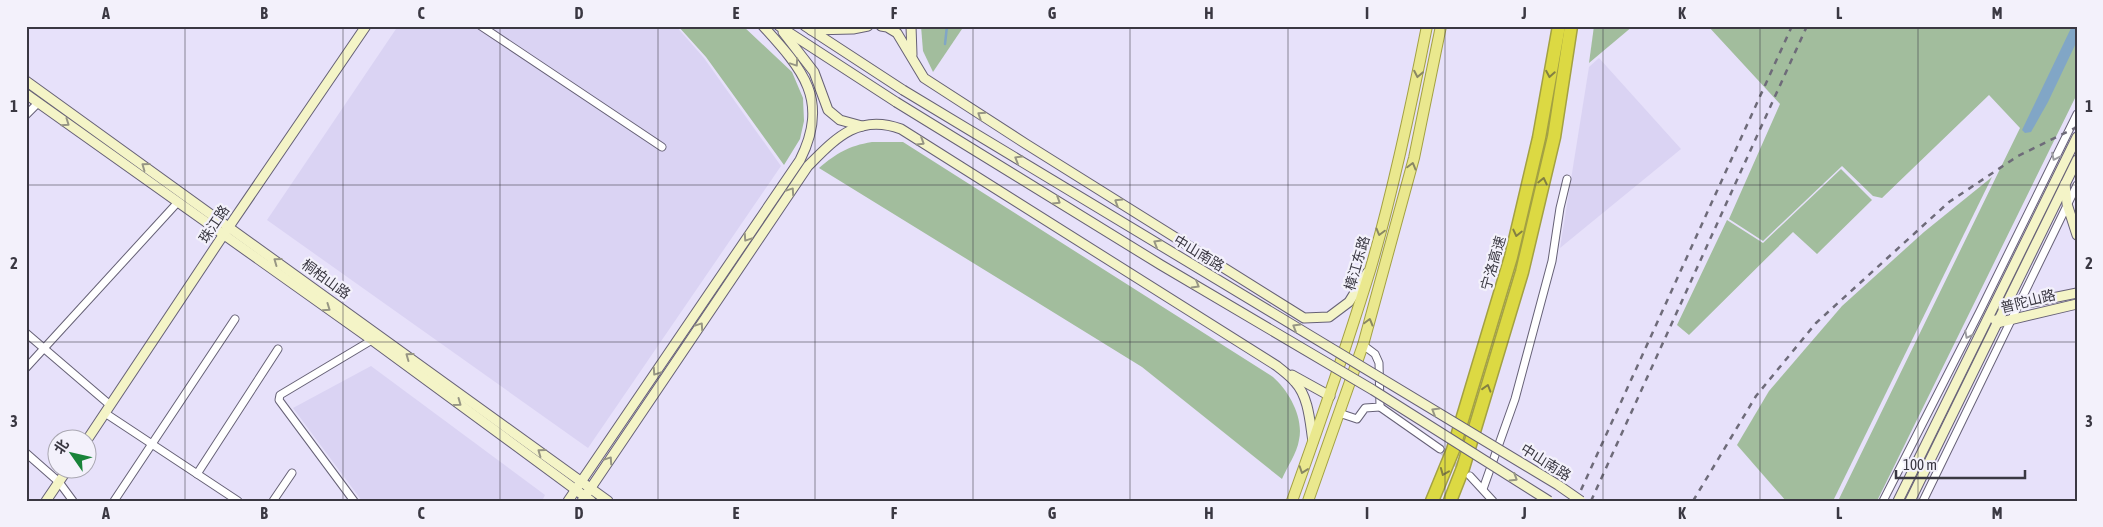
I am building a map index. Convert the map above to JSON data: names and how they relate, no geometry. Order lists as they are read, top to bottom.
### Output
{
  "streets": {
    "highway": ["宁洛高速"],
    "main road": ["樟江东路"],
    "street": [
      "珠江路",
      "中山南路",
      "桐柏山路",
      "普陀山路"
    ]
  },
  "crossings": [
    ["珠江路", "桐柏山路"]
  ],
  "scale_bar": "100 m",
  "north": "top left",
  "grid": {
    "columns": [
      "A",
      "B",
      "C",
      "D",
      "E",
      "F",
      "G",
      "H",
      "I",
      "J",
      "K",
      "L",
      "M"
    ],
    "rows": ["1", "2", "3"]
  }
}
